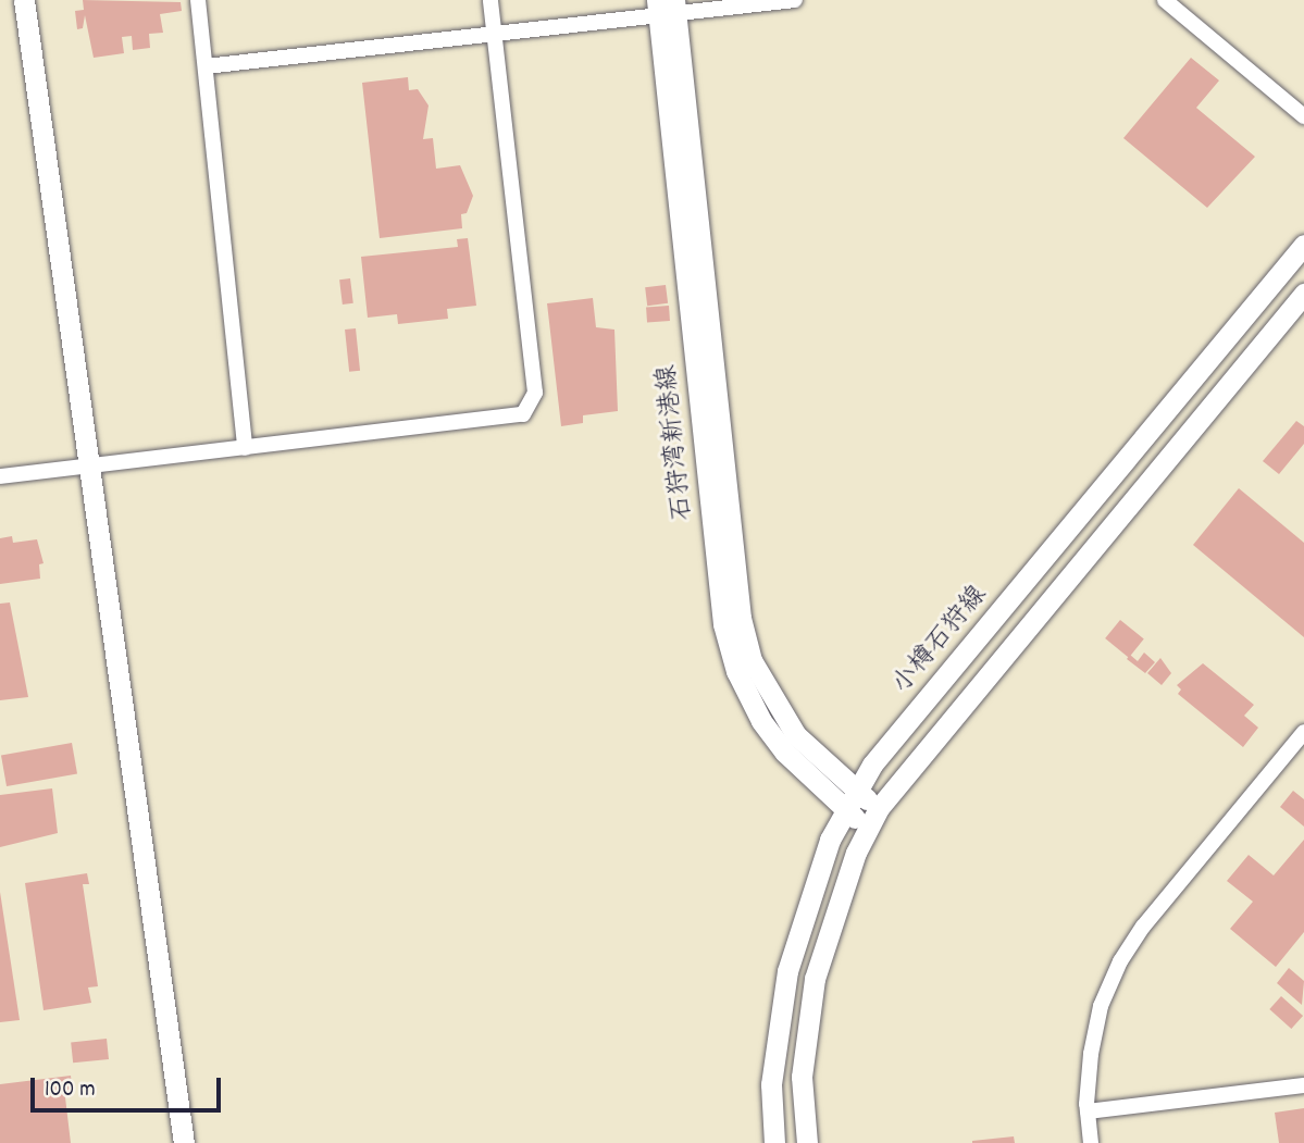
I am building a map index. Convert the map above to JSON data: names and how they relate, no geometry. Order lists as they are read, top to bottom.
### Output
{
  "streets": {
    "main road": ["石狩湾新港線", "小樽石狩線"]
  },
  "crossings": [
    ["石狩湾新港線", "小樽石狩線"]
  ],
  "scale_bar": "100 m"
}
